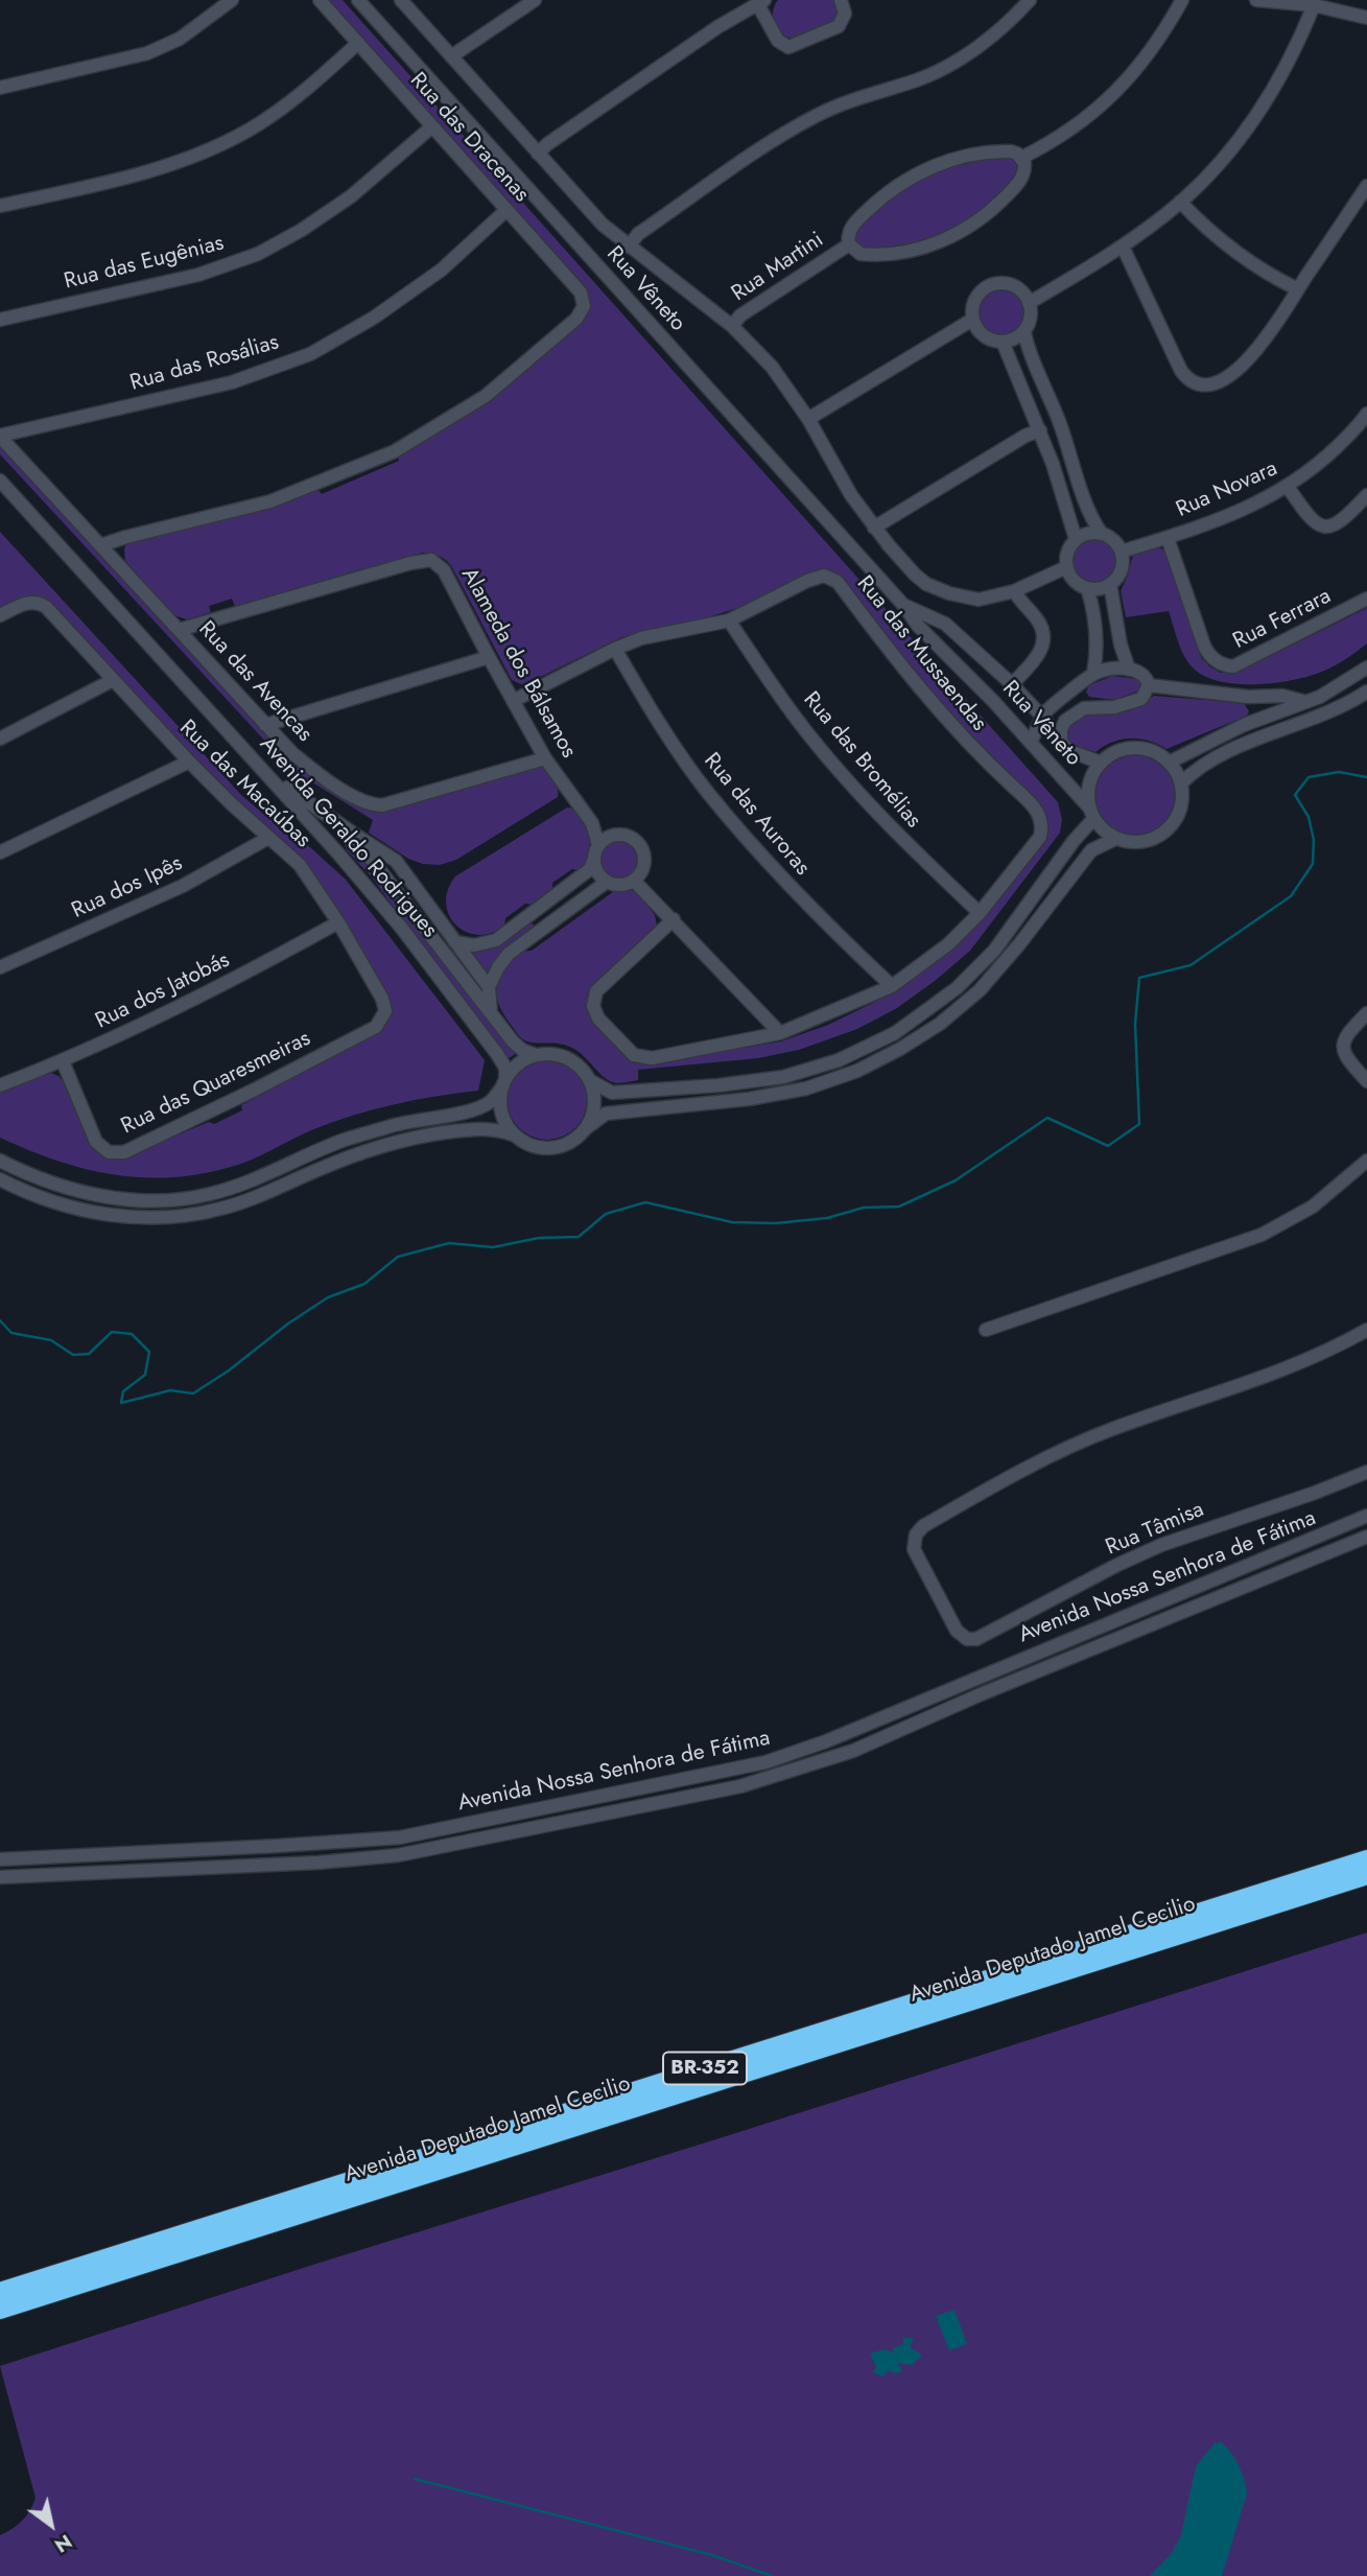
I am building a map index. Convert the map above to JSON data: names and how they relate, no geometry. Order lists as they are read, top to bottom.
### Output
{
  "streets": {
    "highway": ["Avenida Deputado Jamel Cecilio", "BR-352"],
    "street": [
      "Rua das Dracenas",
      "Rua das Eugênias",
      "Rua Martini",
      "Rua Vêneto",
      "Rua das Rosálias",
      "Rua Novara",
      "Rua Ferrara",
      "Rua das Mussaendas",
      "Alameda dos Bálsamos",
      "Rua das Avencas",
      "Rua das Bromélias",
      "Rua das Macaúbas",
      "Rua das Auroras",
      "Avenida Geraldo Rodrigues",
      "Rua dos Ipês",
      "Rua dos Jatobás",
      "Rua das Quaresmeiras",
      "Rua Tâmisa",
      "Avenida Nossa Senhora de Fátima"
    ]
  },
  "crossings": [
    ["Rua das Dracenas", "Rua das Eugênias"],
    ["Rua das Dracenas", "Rua das Rosálias"],
    ["Rua das Dracenas", "Rua das Avencas"],
    ["Rua das Rosálias", "Rua das Avencas"],
    ["Rua Novara", "Rua Ferrara"],
    ["Rua das Mussaendas", "Rua das Bromélias"],
    ["Alameda dos Bálsamos", "Rua das Avencas"],
    ["Rua das Macaúbas", "Rua dos Ipês"],
    ["Rua das Macaúbas", "Rua dos Jatobás"],
    ["Rua das Macaúbas", "Rua das Quaresmeiras"],
    ["Rua dos Jatobás", "Rua das Quaresmeiras"]
  ],
  "north": "bottom right"
}
